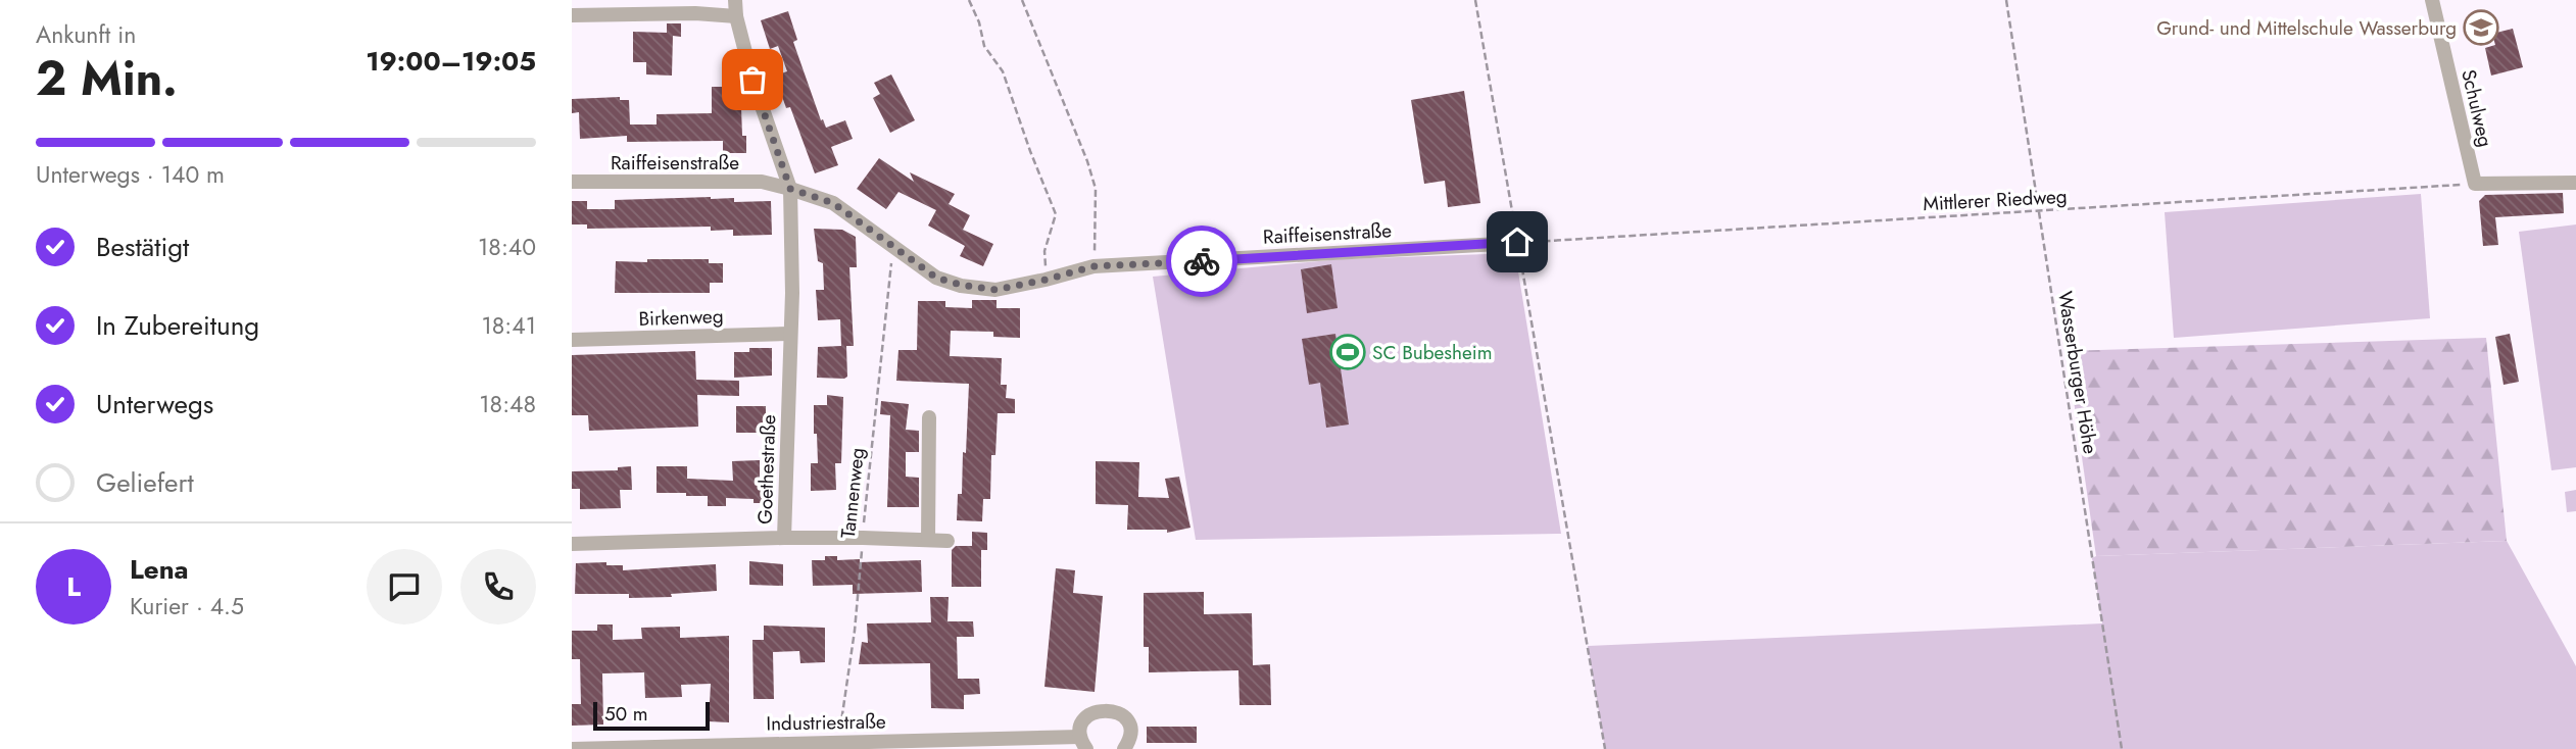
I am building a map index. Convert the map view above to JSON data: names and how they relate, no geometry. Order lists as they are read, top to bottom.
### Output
{
  "streets": {
    "street": [
      "Schulweg",
      "Raiffeisenstraße",
      "Birkenweg",
      "Goethestraße",
      "Industriestraße"
    ],
    "path": ["Mittlerer Riedweg", "Wasserburger Höhe", "Tannenweg"]
  },
  "crossings": [
    ["Schulweg", "Mittlerer Riedweg"],
    ["Raiffeisenstraße", "Mittlerer Riedweg"],
    ["Raiffeisenstraße", "Goethestraße"],
    ["Raiffeisenstraße", "Tannenweg"],
    ["Mittlerer Riedweg", "Wasserburger Höhe"],
    ["Birkenweg", "Goethestraße"],
    ["Tannenweg", "Industriestraße"]
  ],
  "places": {
    "school or university": ["Grund- und Mittelschule Wasserburg"],
    "sports": ["SC Bubesheim"]
  },
  "scale_bar": "50 m",
  "page": {
    "heading": ["2 Min.", "Ankunft in", "19:00–19:05"],
    "panel": ["Lena", "Kurier · 4.5"],
    "bar": "Unterwegs · 140 m",
    "list": [
      ["Bestätigt", "18:40"],
      ["In Zubereitung", "18:41"],
      ["Unterwegs", "18:48"],
      "Geliefert"
    ],
    "round": "L",
    "scale": "50 m"
  }
}
